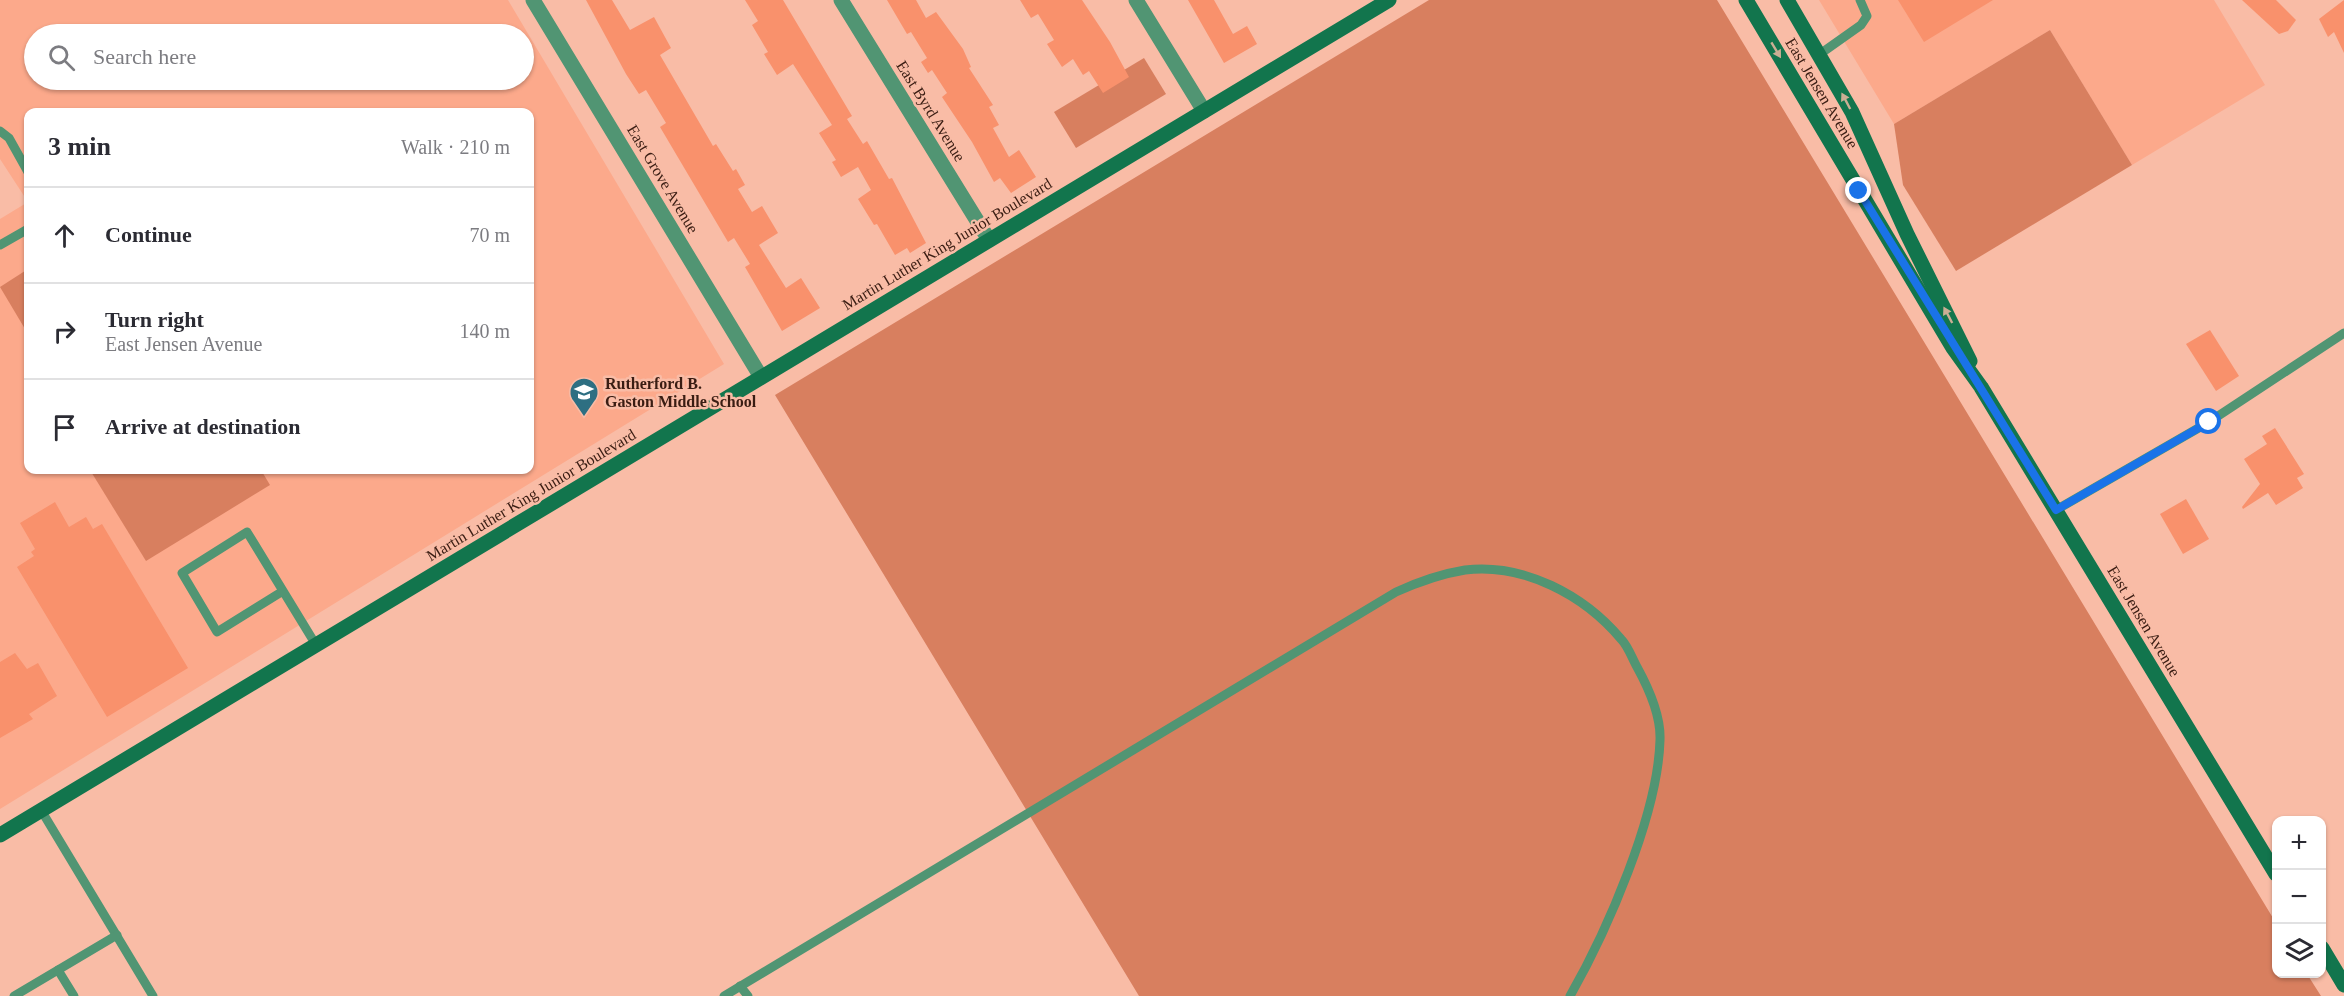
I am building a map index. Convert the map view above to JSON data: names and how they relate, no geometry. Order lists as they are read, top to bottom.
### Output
{
  "streets": {
    "street": [
      "East Jensen Avenue",
      "East Byrd Avenue",
      "East Grove Avenue",
      "Martin Luther King Junior Boulevard"
    ]
  },
  "crossings": [
    ["East Byrd Avenue", "Martin Luther King Junior Boulevard"],
    ["East Grove Avenue", "Martin Luther King Junior Boulevard"]
  ],
  "places": {
    "school or university": ["Rutherford B. Gaston Middle School"]
  },
  "page": {
    "search": "Search here",
    "heading": ["3 min", "Walk · 210 m"],
    "list": [
      ["Continue", "70 m"],
      ["Turn right", "East Jensen Avenue", "140 m"],
      "Arrive at destination"
    ],
    "map_buttons": ["+", "−"]
  }
}
